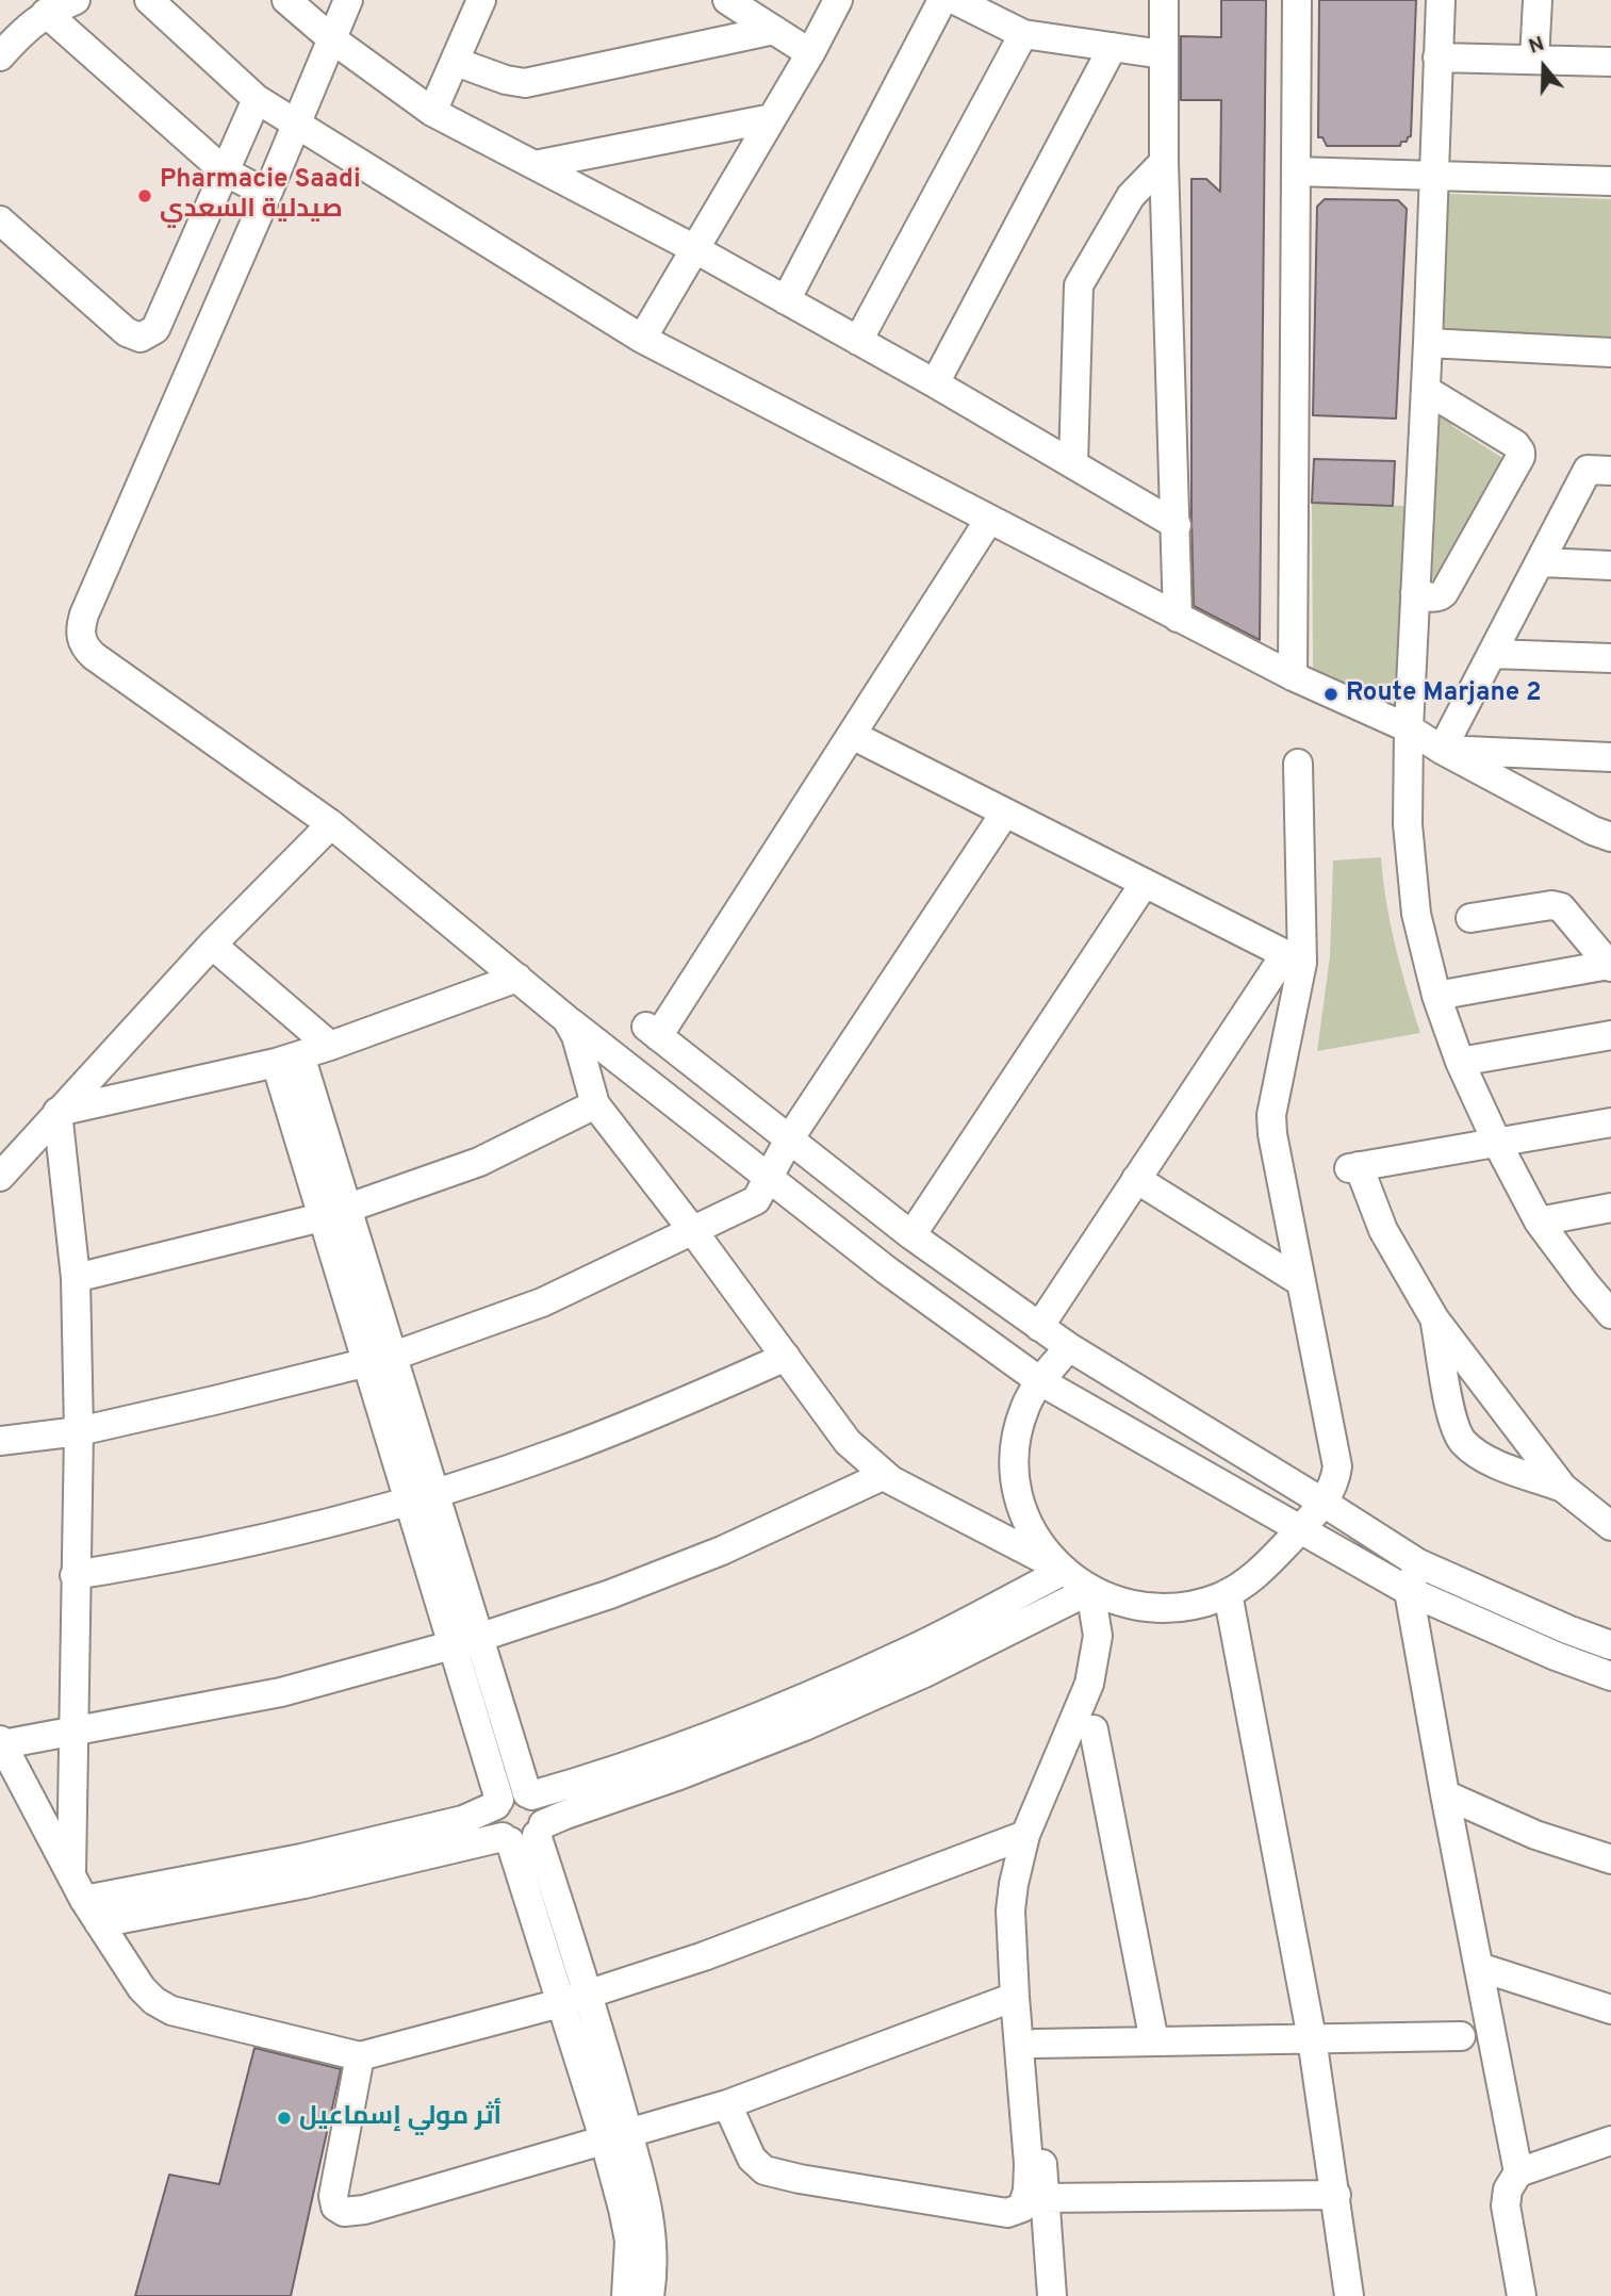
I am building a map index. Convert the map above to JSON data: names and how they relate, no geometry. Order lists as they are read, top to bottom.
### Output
{
  "places": ["Pharmacie Saadi صيدلية السعدي", "Route Marjane 2", "أثر مولي إسماعيل"],
  "north": "top"
}
